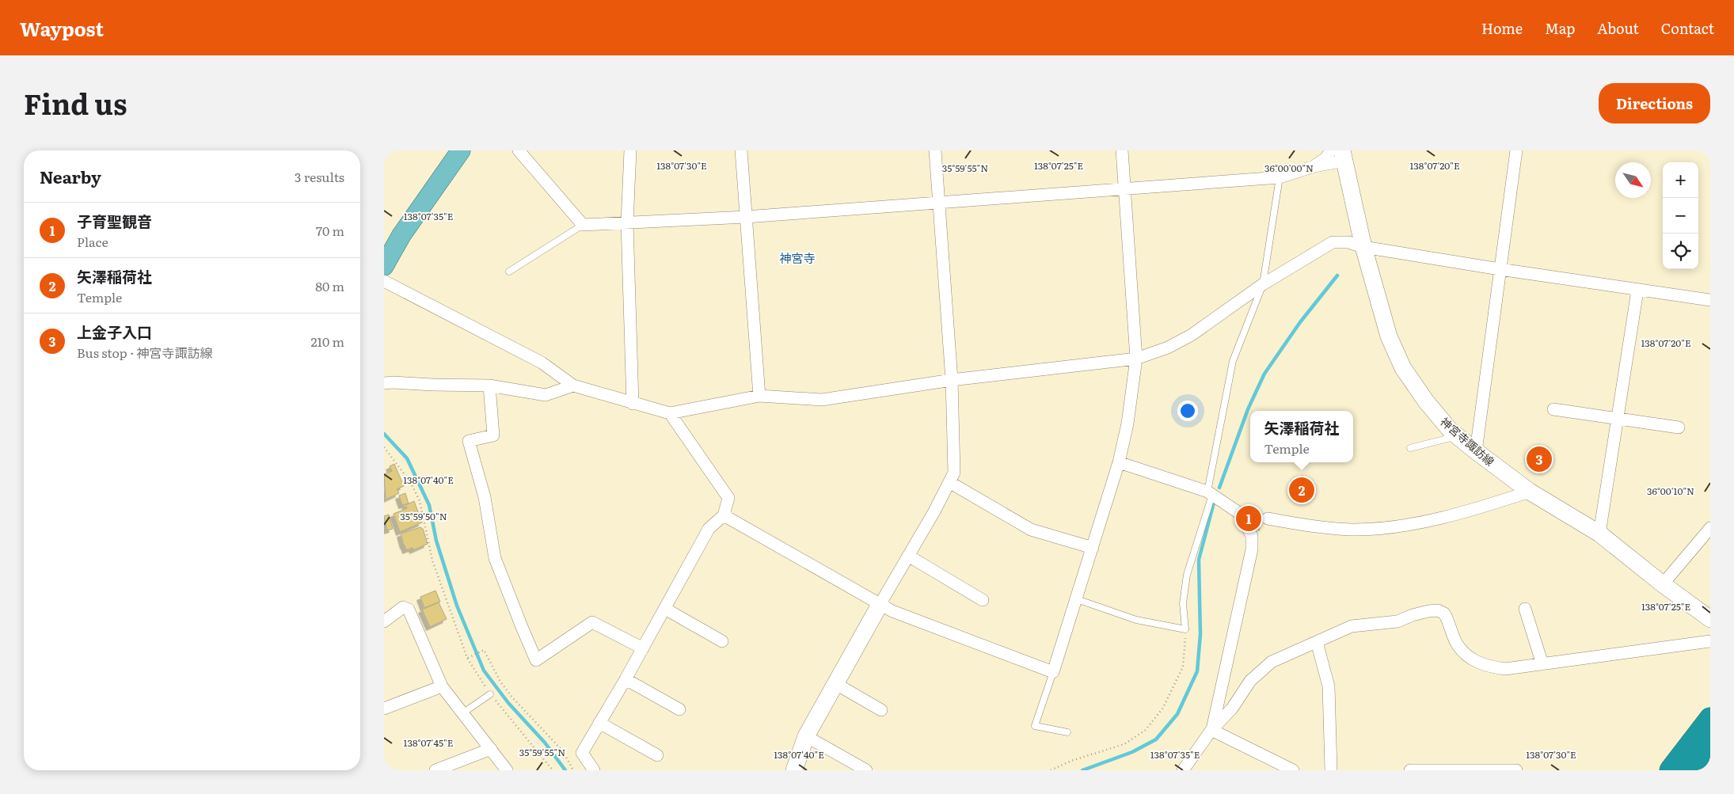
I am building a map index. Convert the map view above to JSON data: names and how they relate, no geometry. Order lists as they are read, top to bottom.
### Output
{
  "streets": {
    "main road": ["神宮寺諏訪線"]
  },
  "districts": ["神宮寺"],
  "north": "bottom right",
  "page": {
    "header": "Waypost",
    "nav": [
      "Home",
      "Map",
      "About",
      "Contact"
    ],
    "title": "Find us",
    "buttons": "Directions",
    "heading": ["Nearby", "3 results"],
    "map_buttons": ["+", "−"],
    "list": [
      {
        "mark": "1",
        "name": "子育聖観音",
        "note": "Place",
        "value": "70 m"
      },
      {
        "mark": "2",
        "name": "矢澤稲荷社",
        "note": "Temple",
        "value": "80 m"
      },
      {
        "mark": "3",
        "name": "上金子入口",
        "note": "Bus stop · 神宮寺諏訪線",
        "value": "210 m"
      }
    ],
    "popup": ["矢澤稲荷社", "Temple"],
    "pins": ["3", "2", "1"]
  },
  "coordinates": [
    "138°07'30\"E",
    "138°07'25\"E",
    "138°07'20\"E",
    "35°59'55\"N",
    "36°00'00\"N",
    "138°07'35\"E",
    "138°07'40\"E",
    "36°00'10\"N",
    "35°59'50\"N",
    "138°07'45\"E"
  ]
}
